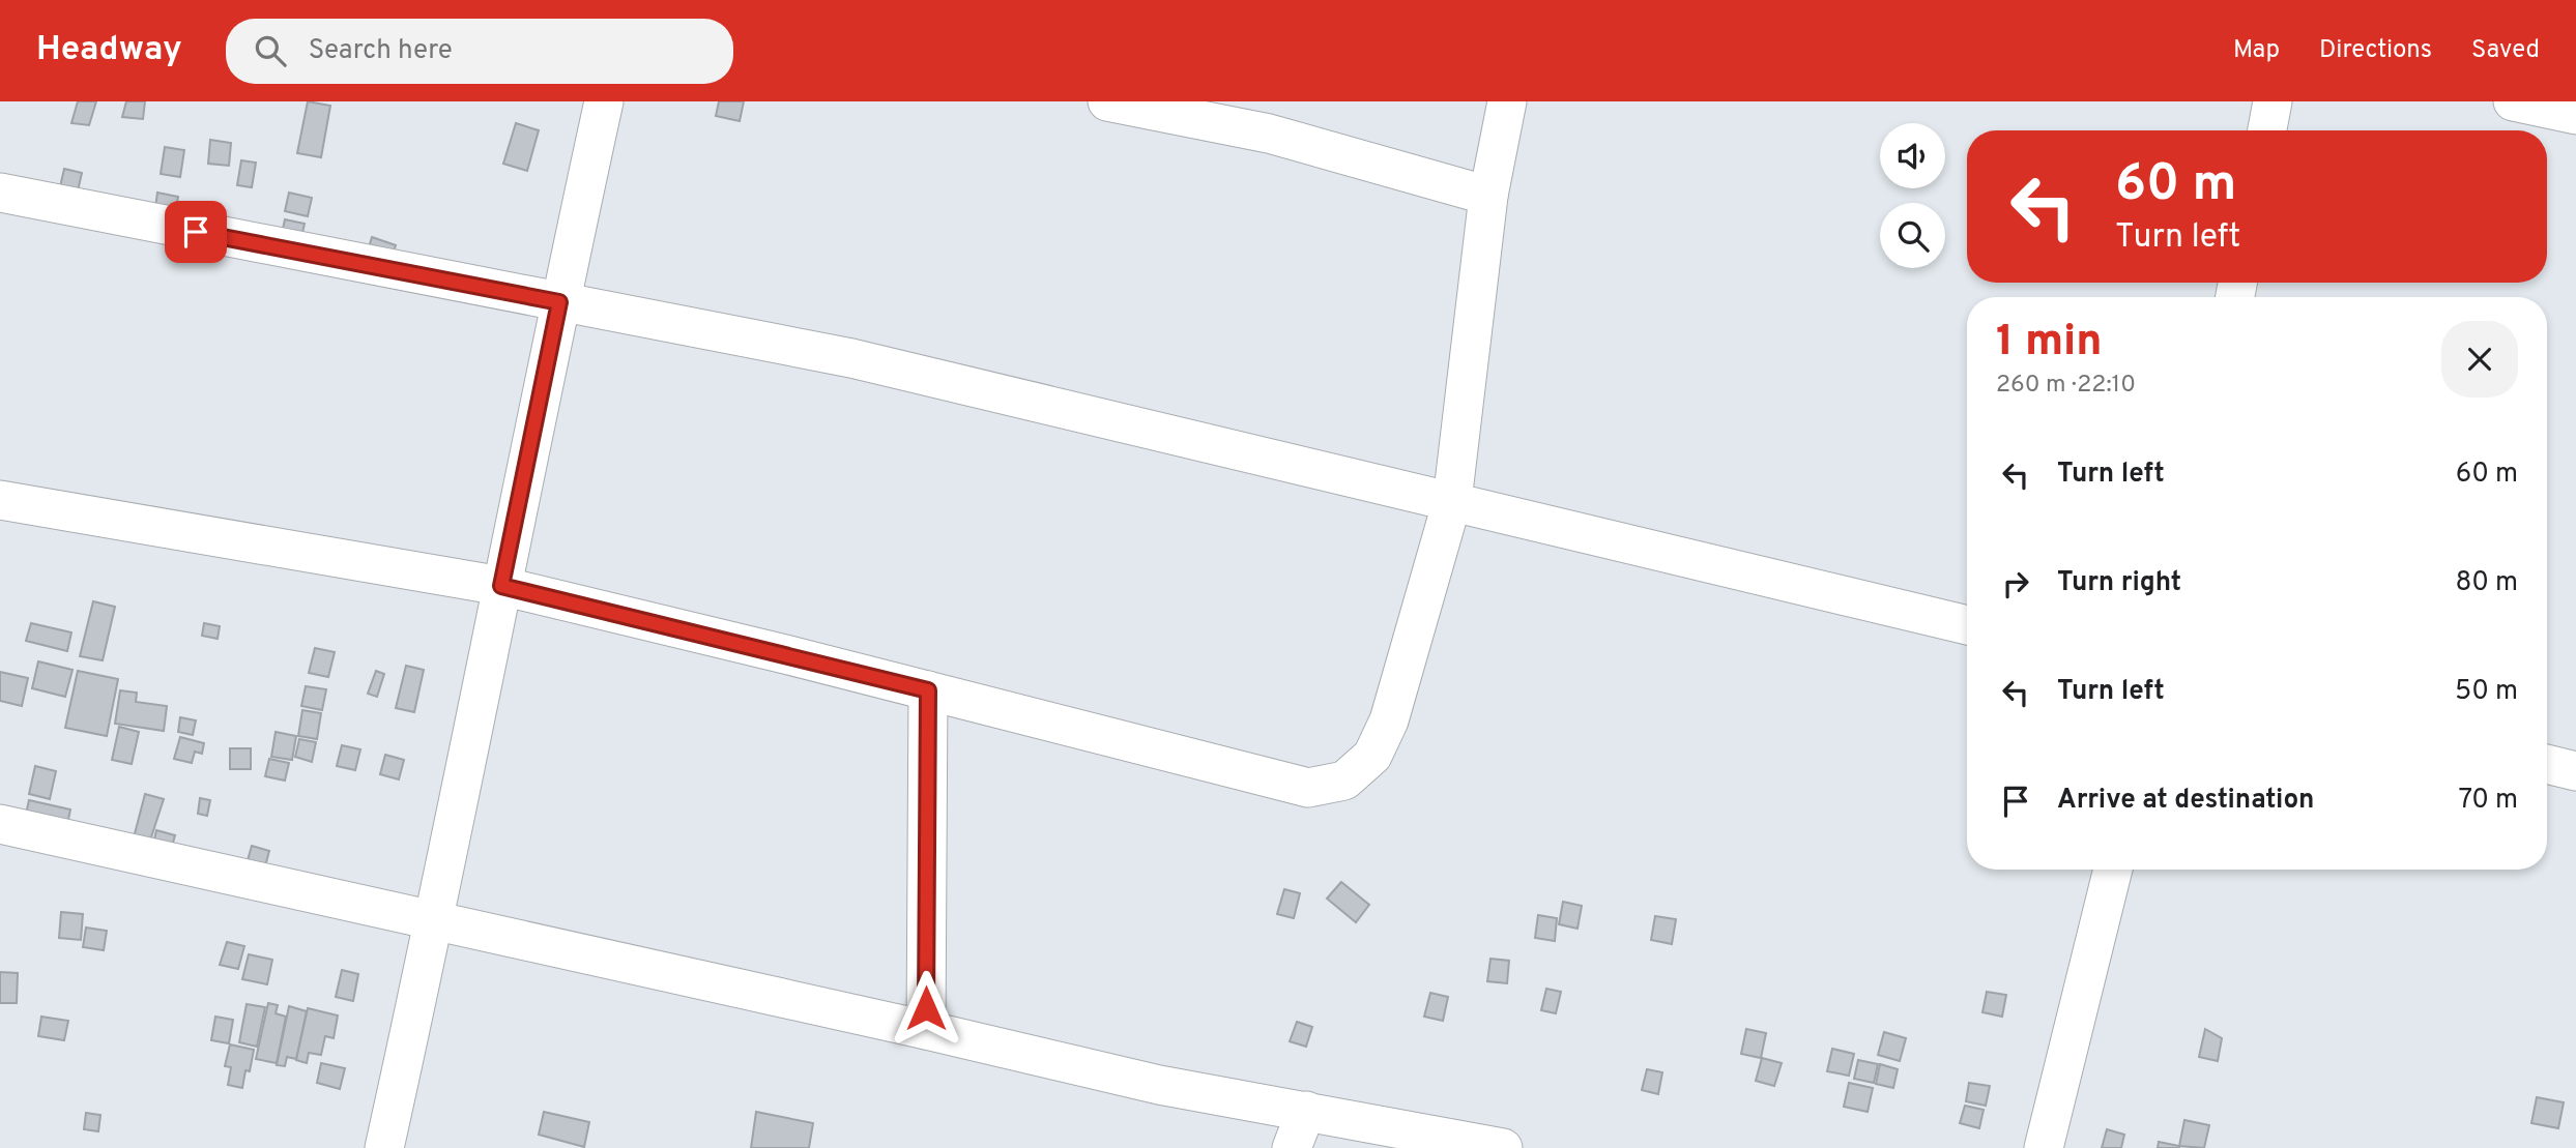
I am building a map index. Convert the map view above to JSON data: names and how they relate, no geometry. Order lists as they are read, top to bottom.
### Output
{
  "page": {
    "header": "Headway",
    "search": "Search here",
    "nav": ["Map", "Directions", "Saved"],
    "turn": ["60 m", "Turn left"],
    "heading": ["1 min", "260 m · 22:10"],
    "list": [
      {
        "name": "Turn left",
        "value": "60 m"
      },
      {
        "name": "Turn right",
        "value": "80 m"
      },
      {
        "name": "Turn left",
        "value": "50 m"
      },
      {
        "name": "Arrive at destination",
        "value": "70 m"
      }
    ]
  }
}
